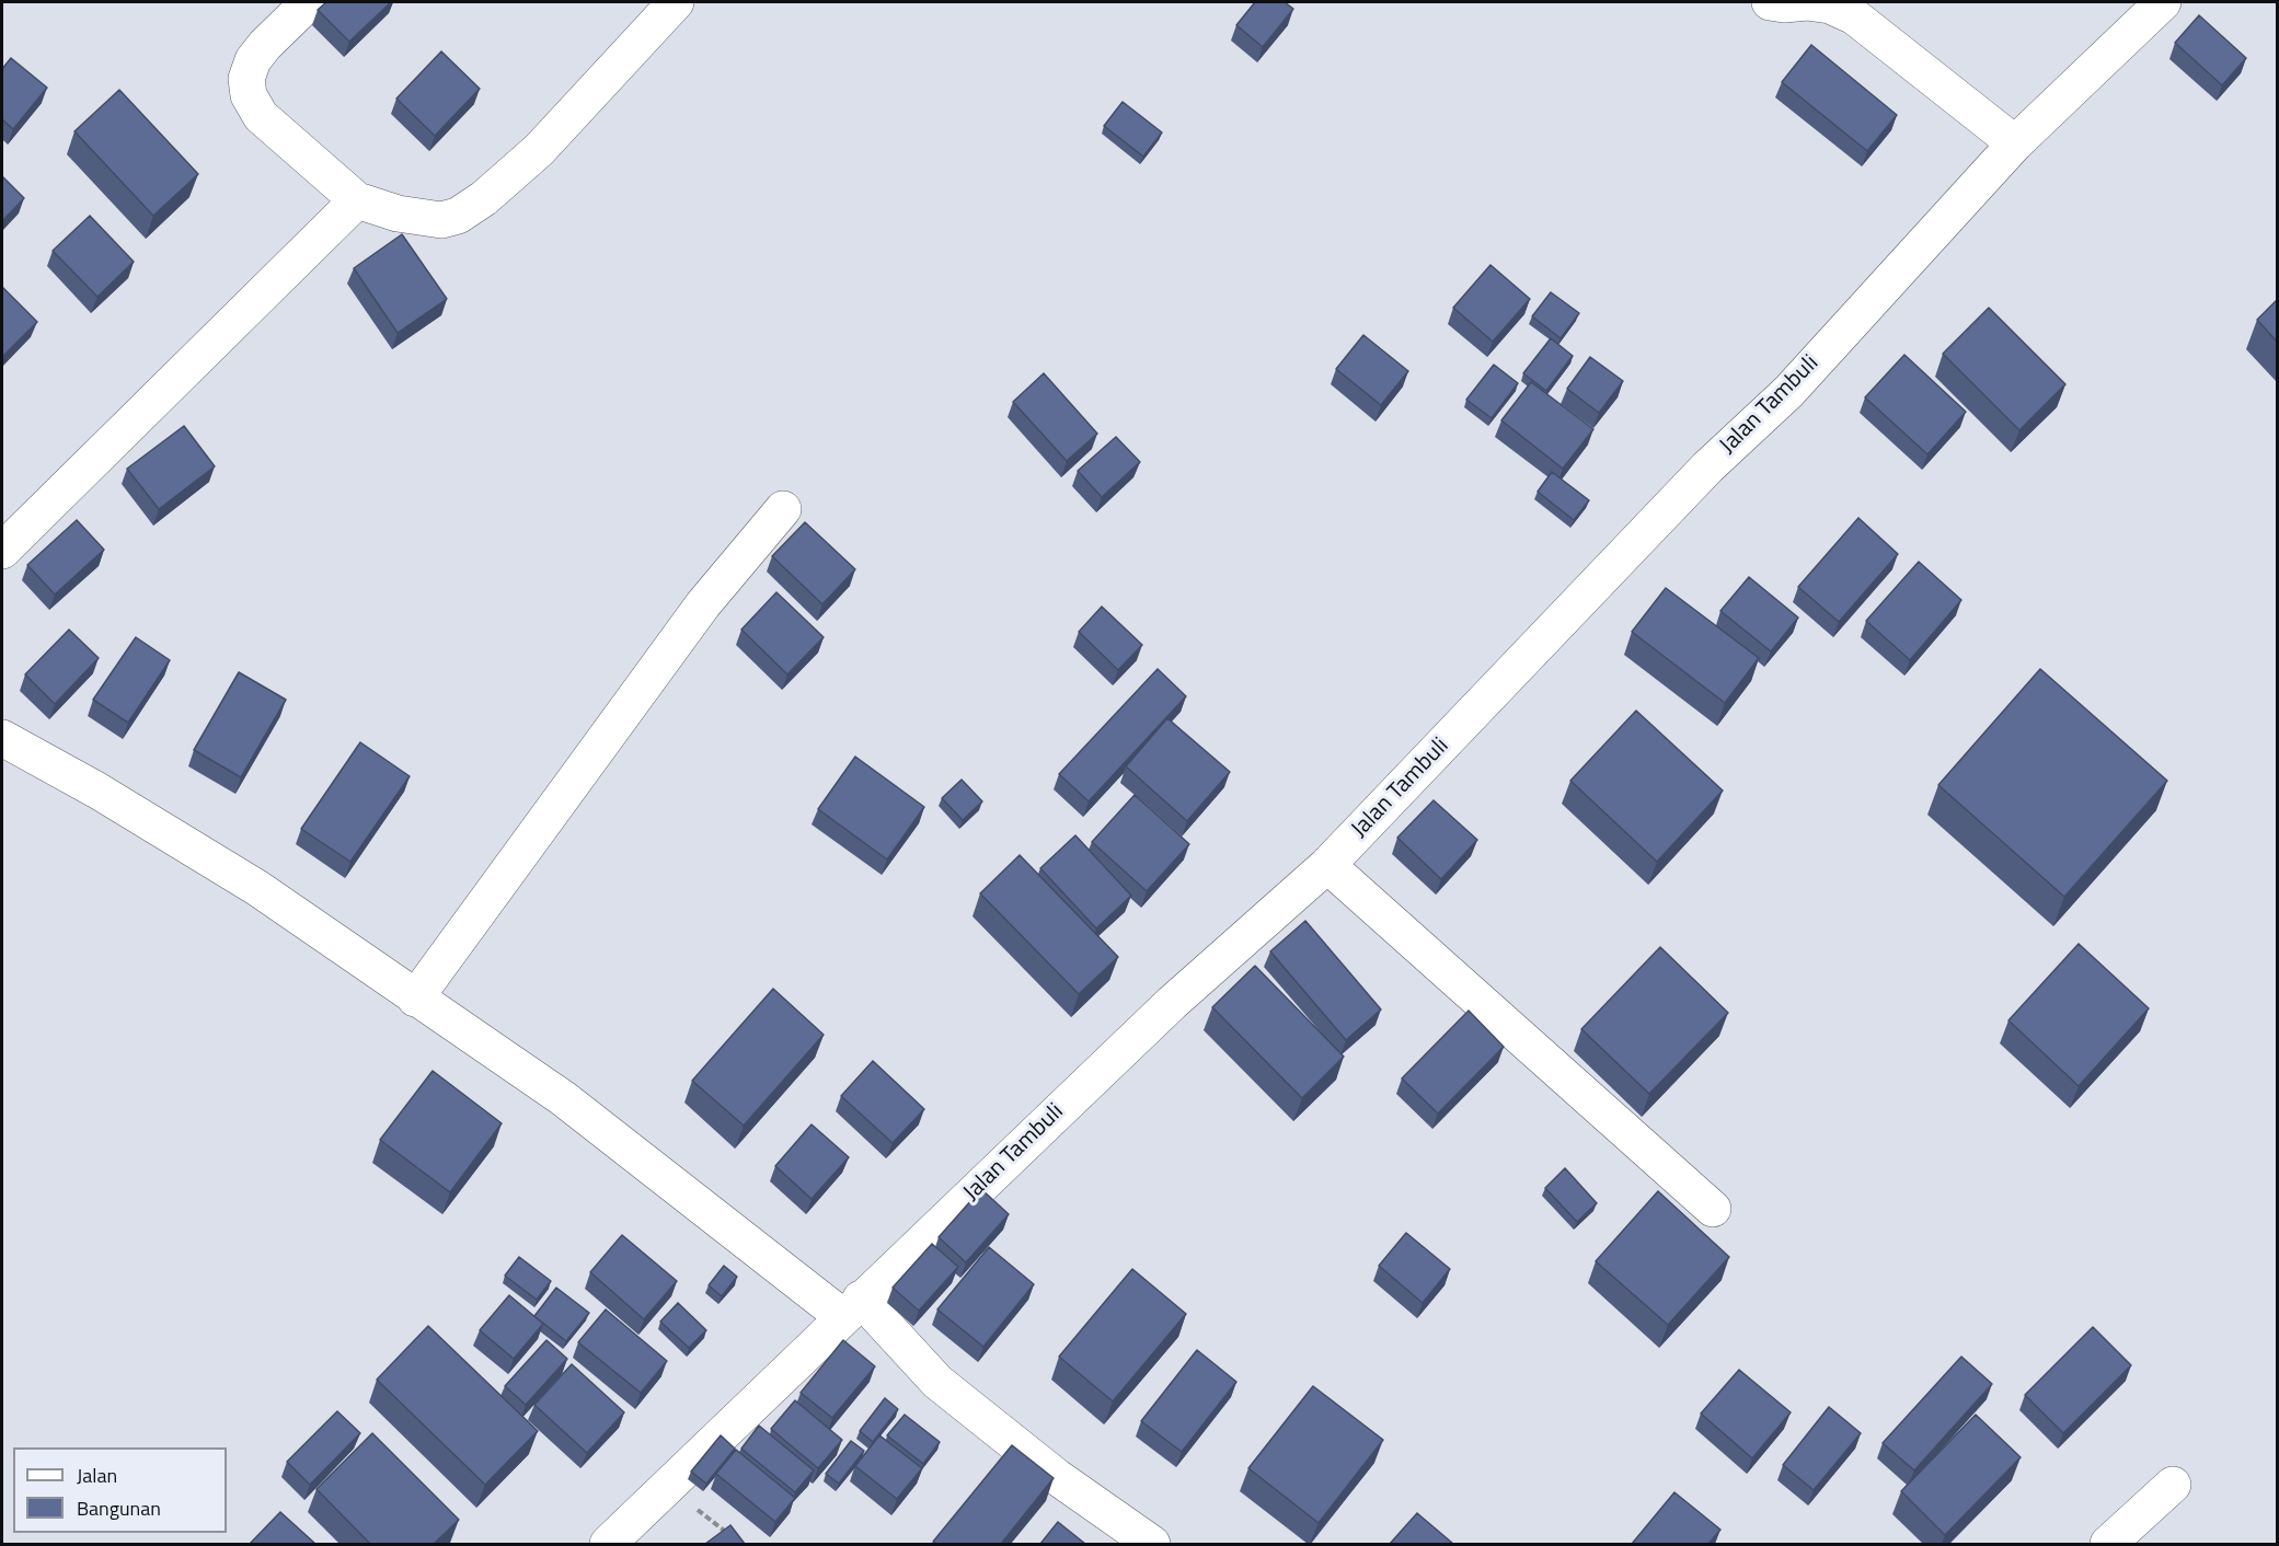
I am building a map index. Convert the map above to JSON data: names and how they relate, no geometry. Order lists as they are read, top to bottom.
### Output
{
  "streets": {
    "street": ["Jalan Tambuli"]
  },
  "legend": ["Jalan", "Bangunan"]
}
